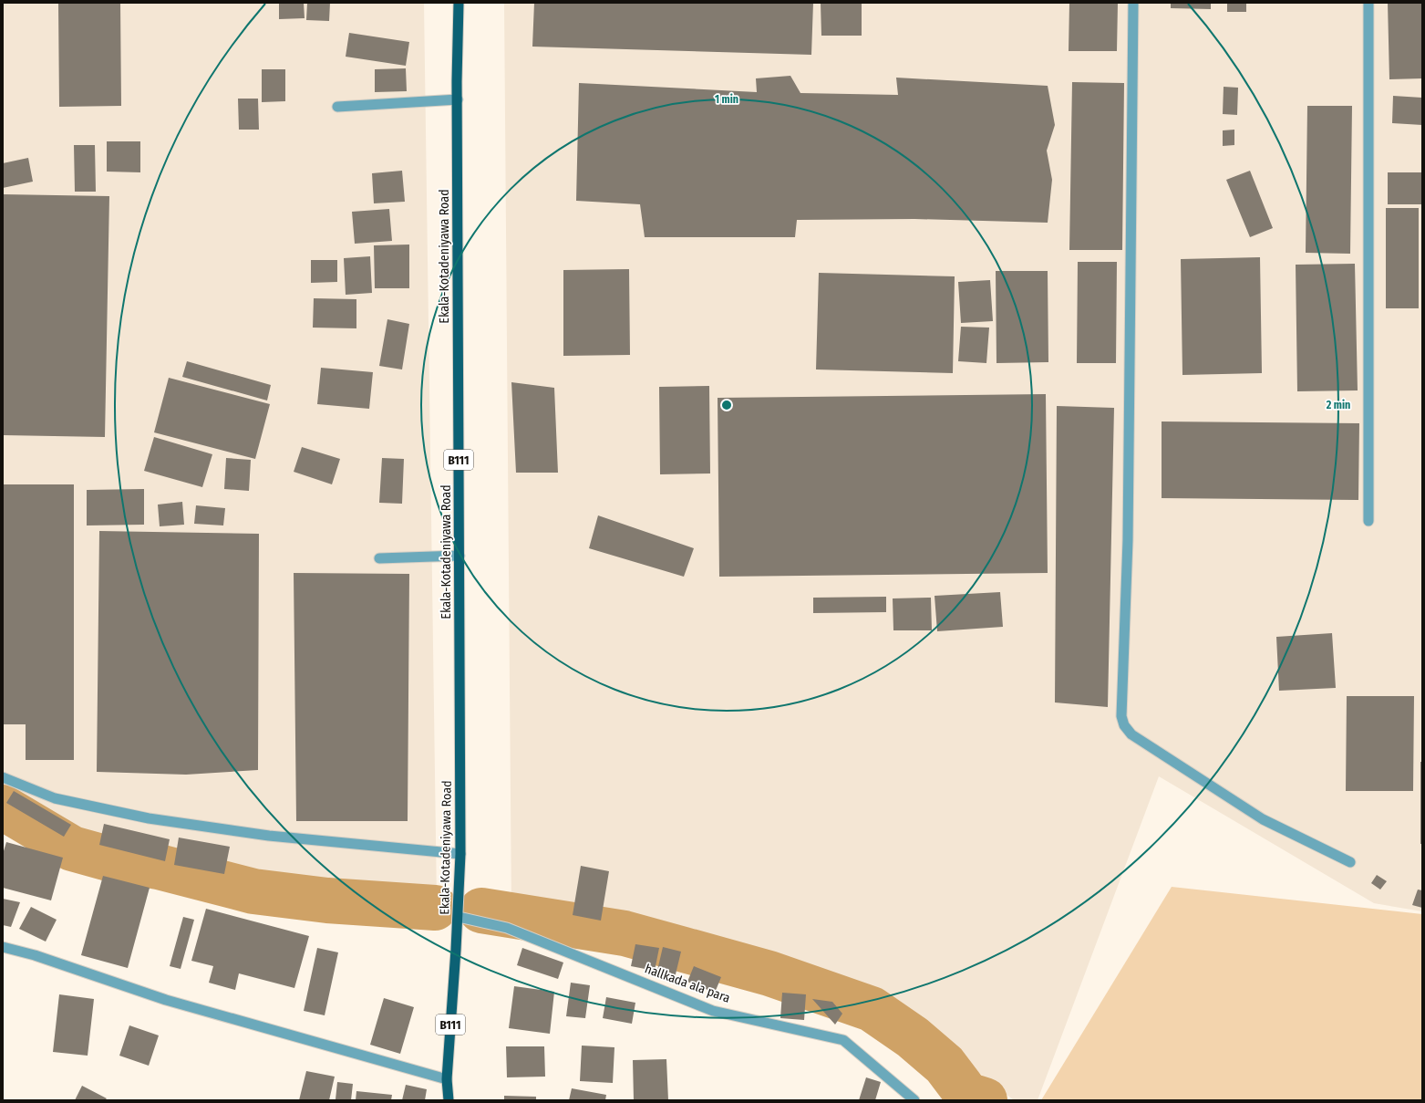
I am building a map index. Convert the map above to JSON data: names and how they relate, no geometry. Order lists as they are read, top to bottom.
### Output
{
  "streets": {
    "main road": ["Ekala-Kotadeniyawa Road", "B111"],
    "street": ["hallkada ala para"]
  },
  "crossings": [
    ["Ekala-Kotadeniyawa Road", "hallkada ala para"]
  ],
  "rings": ["1 min", "2 min"]
}
